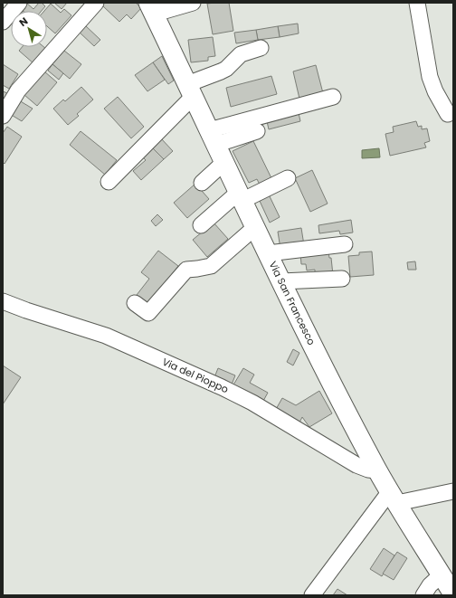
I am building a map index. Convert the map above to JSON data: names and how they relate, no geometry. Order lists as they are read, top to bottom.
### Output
{
  "streets": {
    "main road": ["Via San Francesco"],
    "street": ["Via del Pioppo"]
  },
  "crossings": [
    ["Via San Francesco", "Via del Pioppo"]
  ],
  "north": "top left"
}
